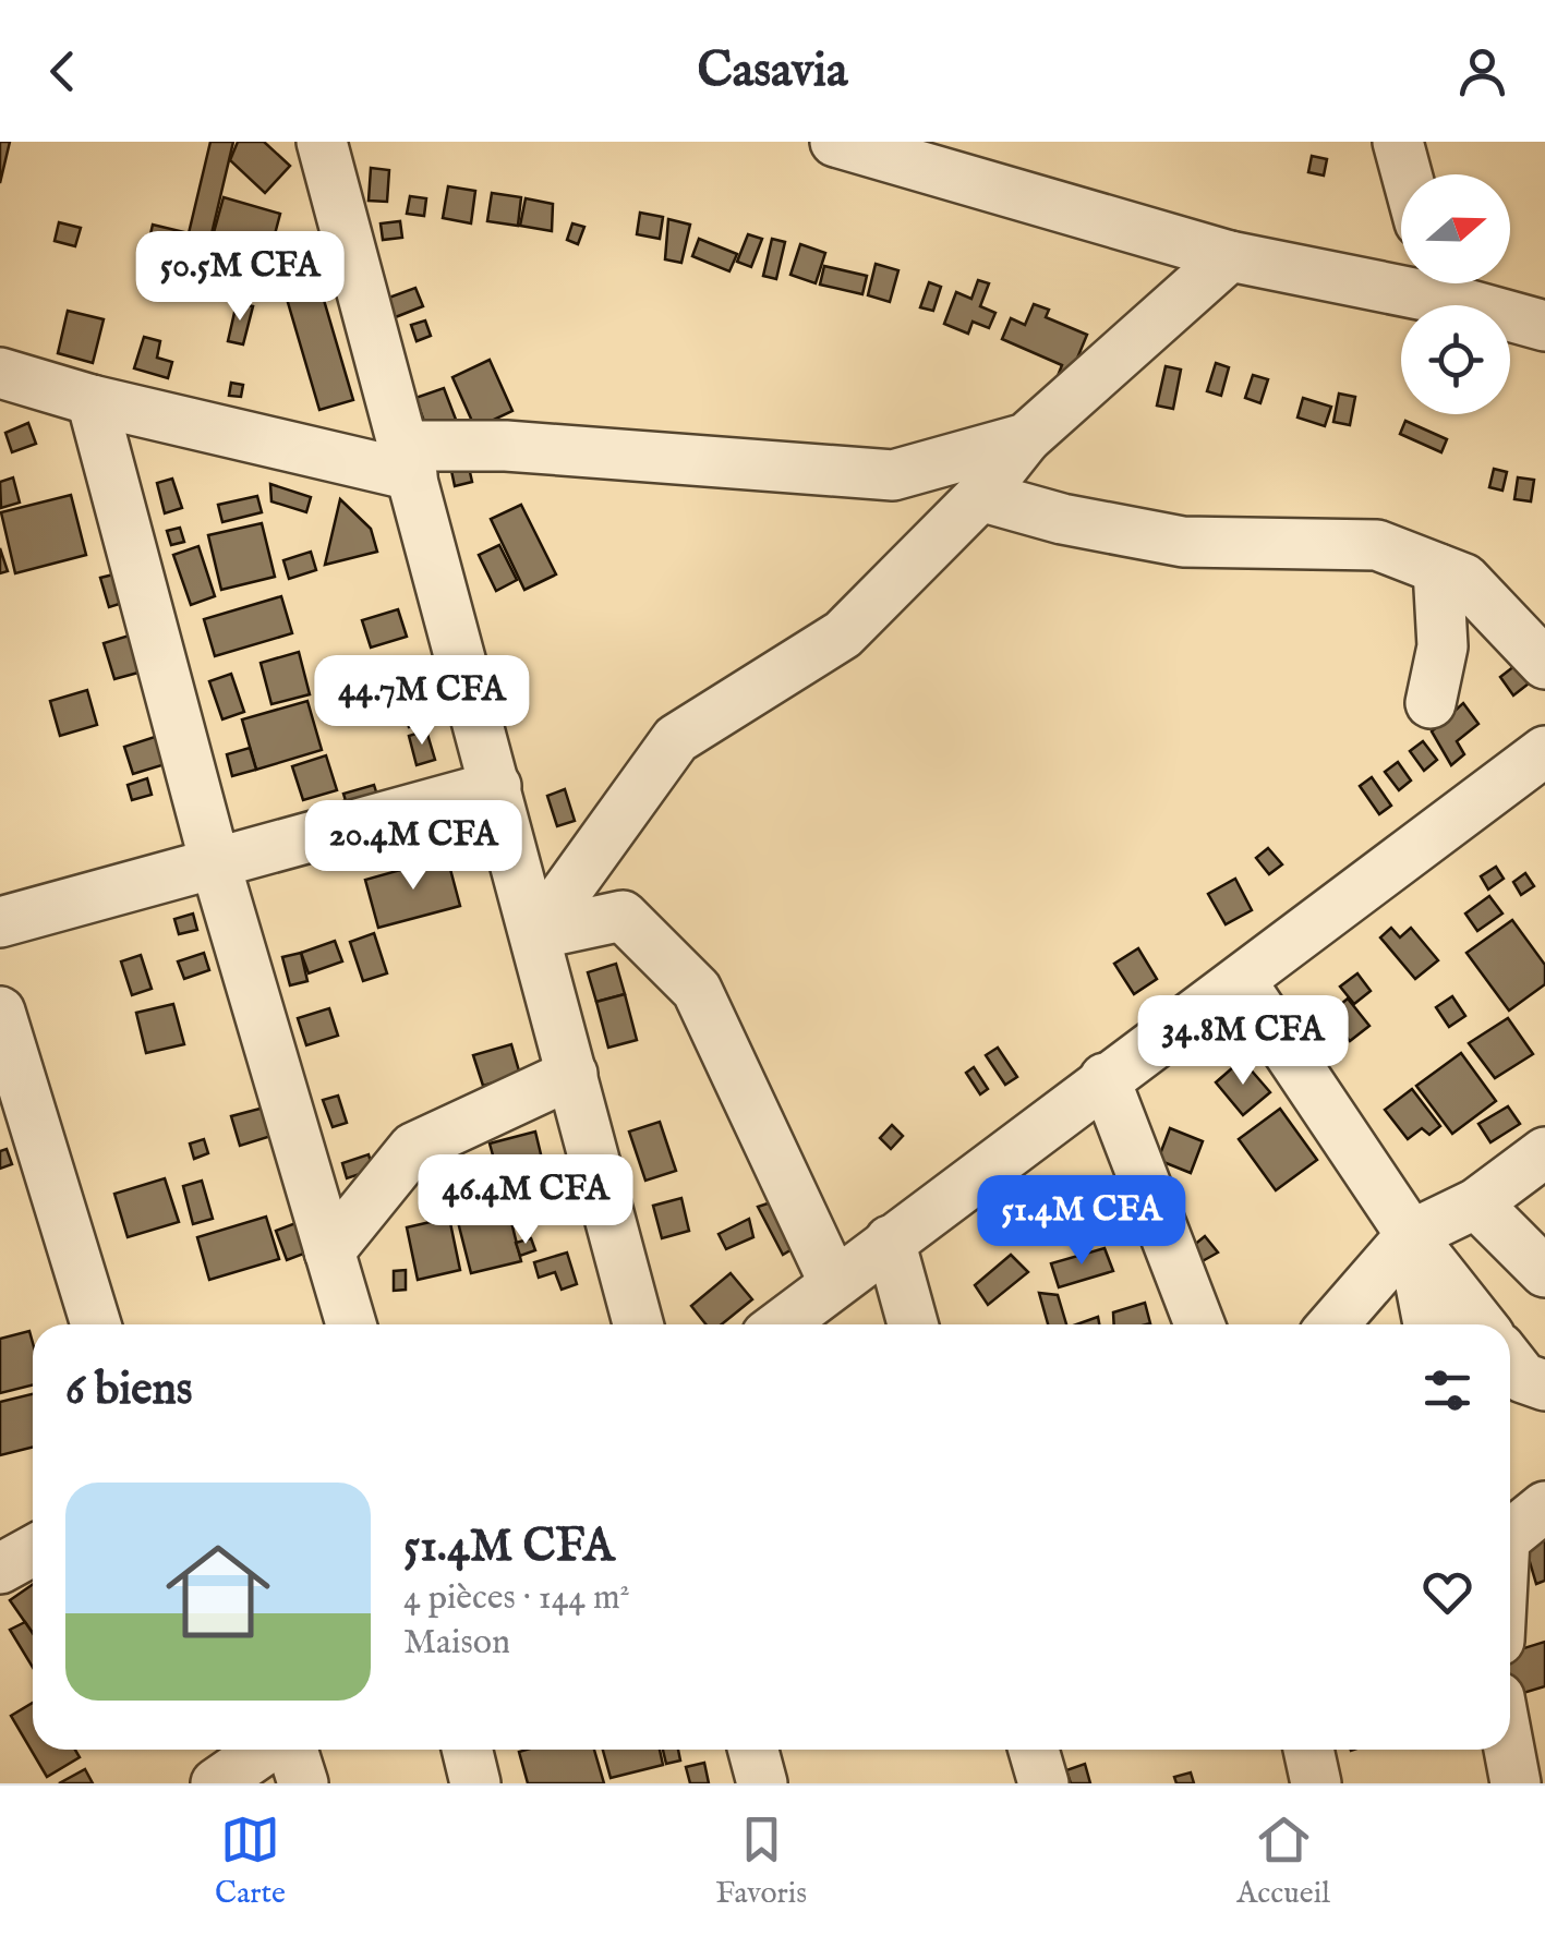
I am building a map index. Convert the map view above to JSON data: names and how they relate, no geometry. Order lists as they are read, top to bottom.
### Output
{
  "north": "right",
  "page": {
    "header": "Casavia",
    "price": [
      "50.5M CFA",
      "44.7M CFA",
      "20.4M CFA",
      "34.8M CFA",
      "46.4M CFA",
      "51.4M CFA"
    ],
    "heading": "6 biens",
    "list": [
      {
        "name": "51.4M CFA",
        "note": "4 pièces · 144 m² · Maison"
      }
    ],
    "tabs": ["Carte", "Favoris", "Accueil"]
  }
}
